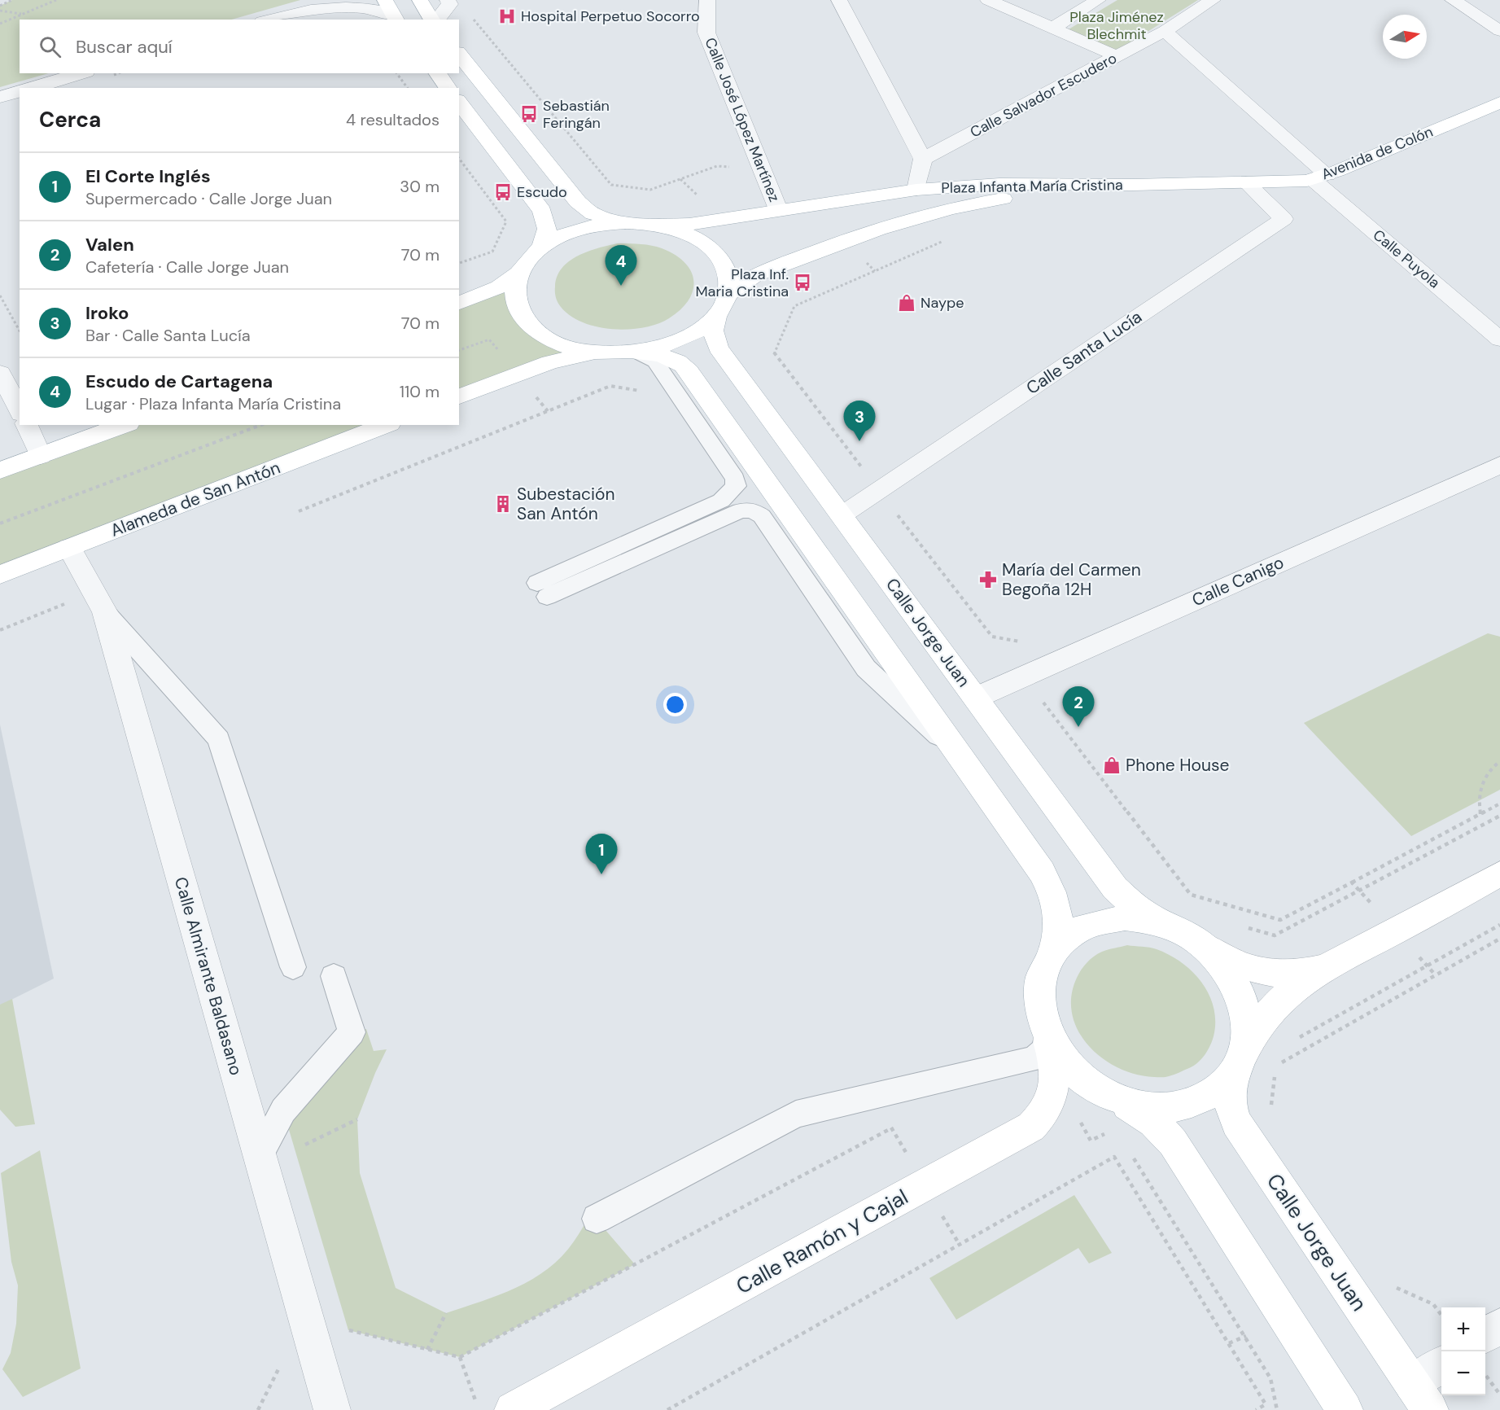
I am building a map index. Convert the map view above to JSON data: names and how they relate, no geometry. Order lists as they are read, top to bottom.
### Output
{
  "streets": {
    "main road": [
      "Avenida de Colón",
      "Plaza Infanta María Cristina",
      "Alameda de San Antón",
      "Calle Jorge Juan",
      "Calle Ramón y Cajal"
    ],
    "street": [
      "Calle Salvador Escudero",
      "Calle José López Martínez",
      "Calle Puyola",
      "Calle Santa Lucía",
      "Calle Canigo",
      "Calle Almirante Baldasano"
    ]
  },
  "crossings": [
    ["Calle Salvador Escudero", "Plaza Infanta María Cristina"],
    ["Calle Salvador Escudero", "Calle Puyola"],
    ["Calle José López Martínez", "Plaza Infanta María Cristina"],
    ["Avenida de Colón", "Plaza Infanta María Cristina"],
    ["Avenida de Colón", "Calle Puyola"],
    ["Avenida de Colón", "Calle Santa Lucía"],
    ["Plaza Infanta María Cristina", "Calle Jorge Juan"],
    ["Calle Santa Lucía", "Calle Jorge Juan"],
    ["Alameda de San Antón", "Calle Almirante Baldasano"],
    ["Calle Canigo", "Calle Jorge Juan"]
  ],
  "parks": ["Plaza Jiménez Blechmit"],
  "places": {
    "hospital": ["Hospital Perpetuo Socorro"],
    "bus stop": ["Sebastián Feringán", "Escudo", "Plaza Inf. Maria Cristina"],
    "shop": ["Naype", "Phone House"],
    "building": ["Subestación San Antón"],
    "pharmacy": ["María del Carmen Begoña 12H"]
  },
  "north": "right",
  "page": {
    "search": "Buscar aquí",
    "heading": ["Cerca", "4 resultados"],
    "list": [
      {
        "mark": "1",
        "name": "El Corte Inglés",
        "note": "Supermercado · Calle Jorge Juan",
        "value": "30 m"
      },
      {
        "mark": "2",
        "name": "Valen",
        "note": "Cafetería · Calle Jorge Juan",
        "value": "70 m"
      },
      {
        "mark": "3",
        "name": "Iroko",
        "note": "Bar · Calle Santa Lucía",
        "value": "70 m"
      },
      {
        "mark": "4",
        "name": "Escudo de Cartagena",
        "note": "Lugar · Plaza Infanta María Cristina",
        "value": "110 m"
      }
    ],
    "pins": [
      "4",
      "3",
      "2",
      "1"
    ],
    "map_buttons": ["+", "−"]
  }
}
